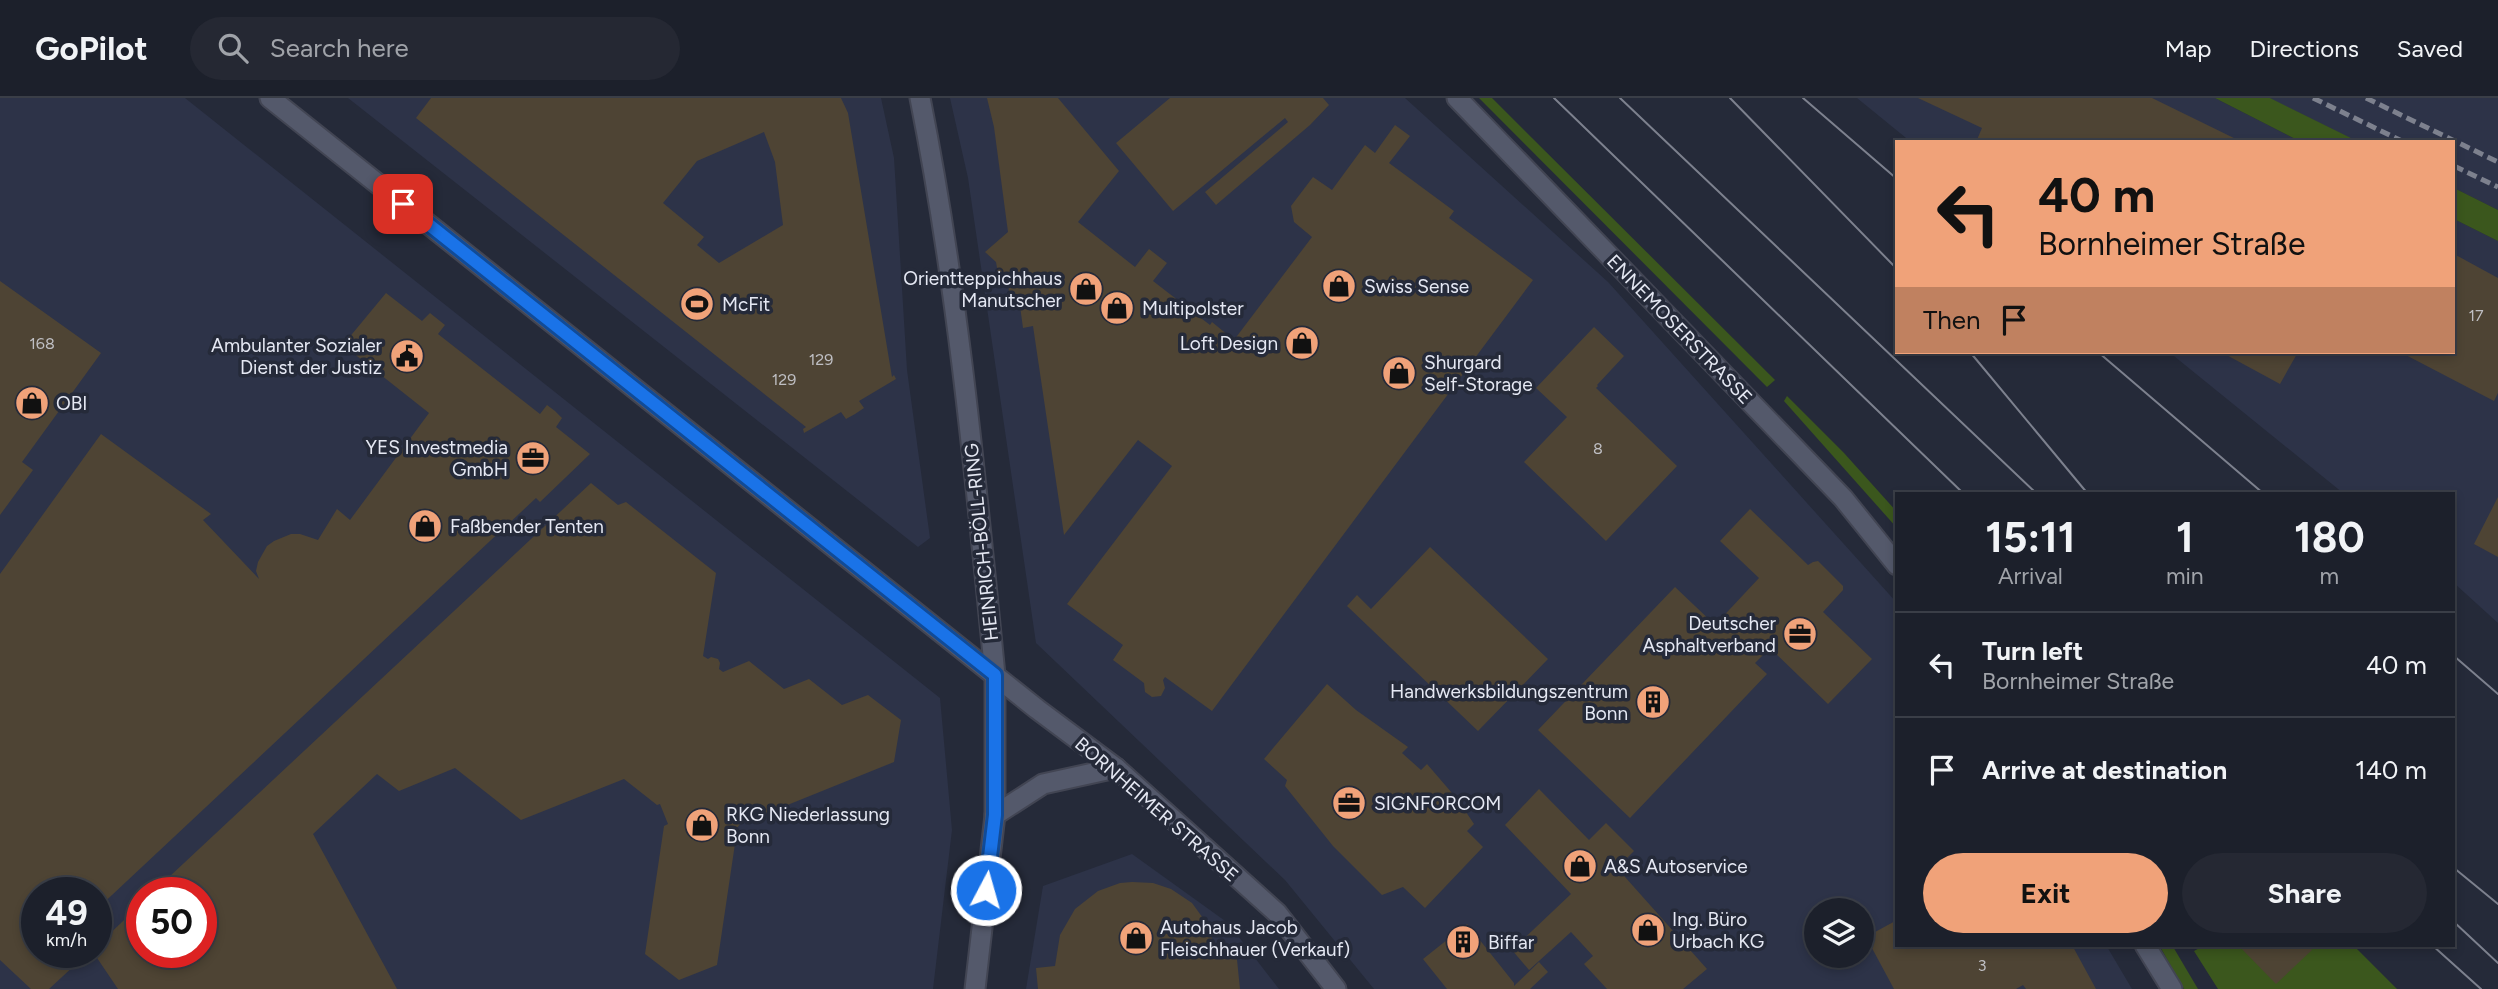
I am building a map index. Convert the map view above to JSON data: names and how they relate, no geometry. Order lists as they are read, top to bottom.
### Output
{
  "streets": {
    "main road": ["ENNEMOSERSTRASSE", "HEINRICH-BÖLL-RING", "BORNHEIMER STRASSE"]
  },
  "crossings": [
    ["HEINRICH-BÖLL-RING", "BORNHEIMER STRASSE"]
  ],
  "places": {
    "shop": [
      "Swiss Sense",
      "Orientteppichhaus Manutscher",
      "Multipolster",
      "Loft Design",
      "Shurgard Self-Storage",
      "OBI",
      "Faßbender Tenten",
      "RKG Niederlassung Bonn",
      "A&S Autoservice",
      "Ing. Büro Urbach KG",
      "Autohaus Jacob Fleischhauer (Verkauf)"
    ],
    "sports": ["McFit"],
    "public building": ["Ambulanter Sozialer Dienst der Justiz"],
    "office": ["YES Investmedia GmbH", "Deutscher Asphaltverband", "SIGNFORCOM"],
    "building": ["Handwerksbildungszentrum Bonn", "Biffar"]
  },
  "house_numbers": [
    "17",
    "168",
    "129",
    "129",
    "8",
    "3"
  ],
  "page": {
    "header": "GoPilot",
    "search": "Search here",
    "nav": ["Map", "Directions", "Saved"],
    "turn": ["40 m", "Bornheimer Straße"],
    "then": "Then",
    "eta": [
      "15:11",
      "Arrival",
      "1",
      "min",
      "180",
      "m"
    ],
    "list": [
      {
        "name": "Turn left",
        "note": "Bornheimer Straße",
        "value": "40 m"
      },
      {
        "name": "Arrive at destination",
        "value": "140 m"
      }
    ],
    "buttons": ["Exit", "Share"],
    "speed": "49 km/h",
    "limit": "50"
  }
}
